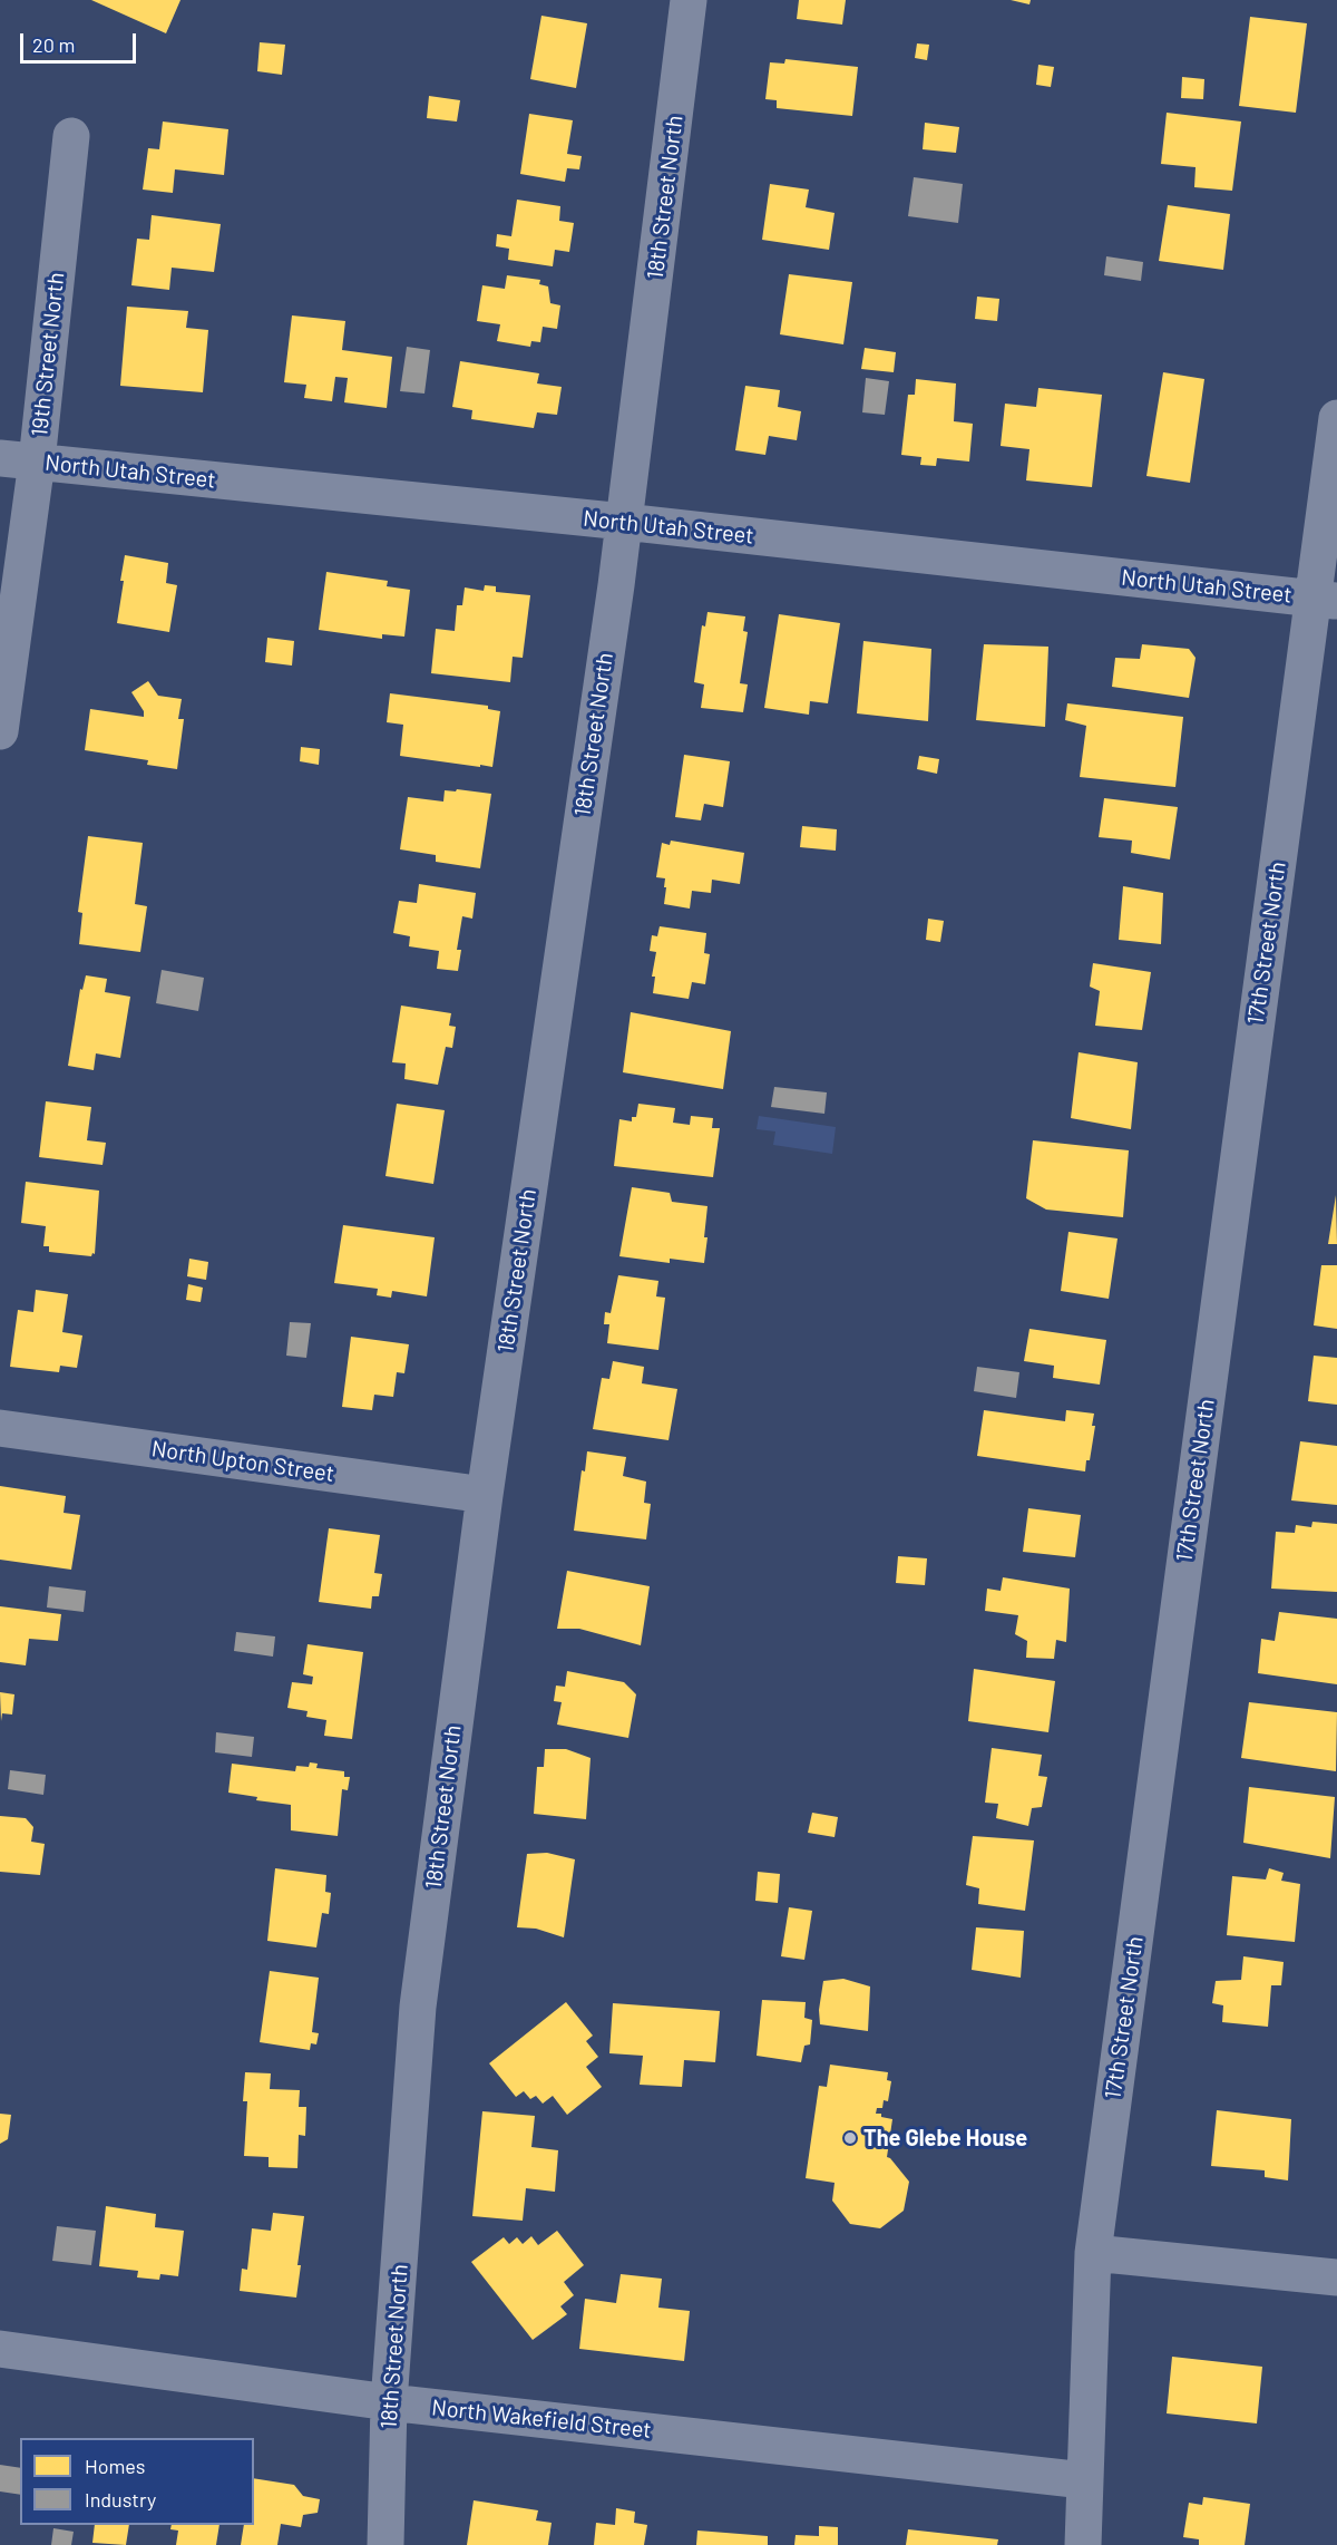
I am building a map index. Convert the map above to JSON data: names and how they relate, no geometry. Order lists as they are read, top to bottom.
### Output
{
  "streets": {
    "street": [
      "18th Street North",
      "19th Street North",
      "North Utah Street",
      "17th Street North",
      "North Upton Street",
      "North Wakefield Street"
    ]
  },
  "crossings": [
    ["18th Street North", "North Utah Street"],
    ["18th Street North", "North Upton Street"],
    ["18th Street North", "North Wakefield Street"],
    ["19th Street North", "North Utah Street"],
    ["North Utah Street", "17th Street North"],
    ["17th Street North", "North Wakefield Street"]
  ],
  "places": ["The Glebe House"],
  "legend": ["Homes", "Industry"],
  "scale_bar": "20 m"
}
